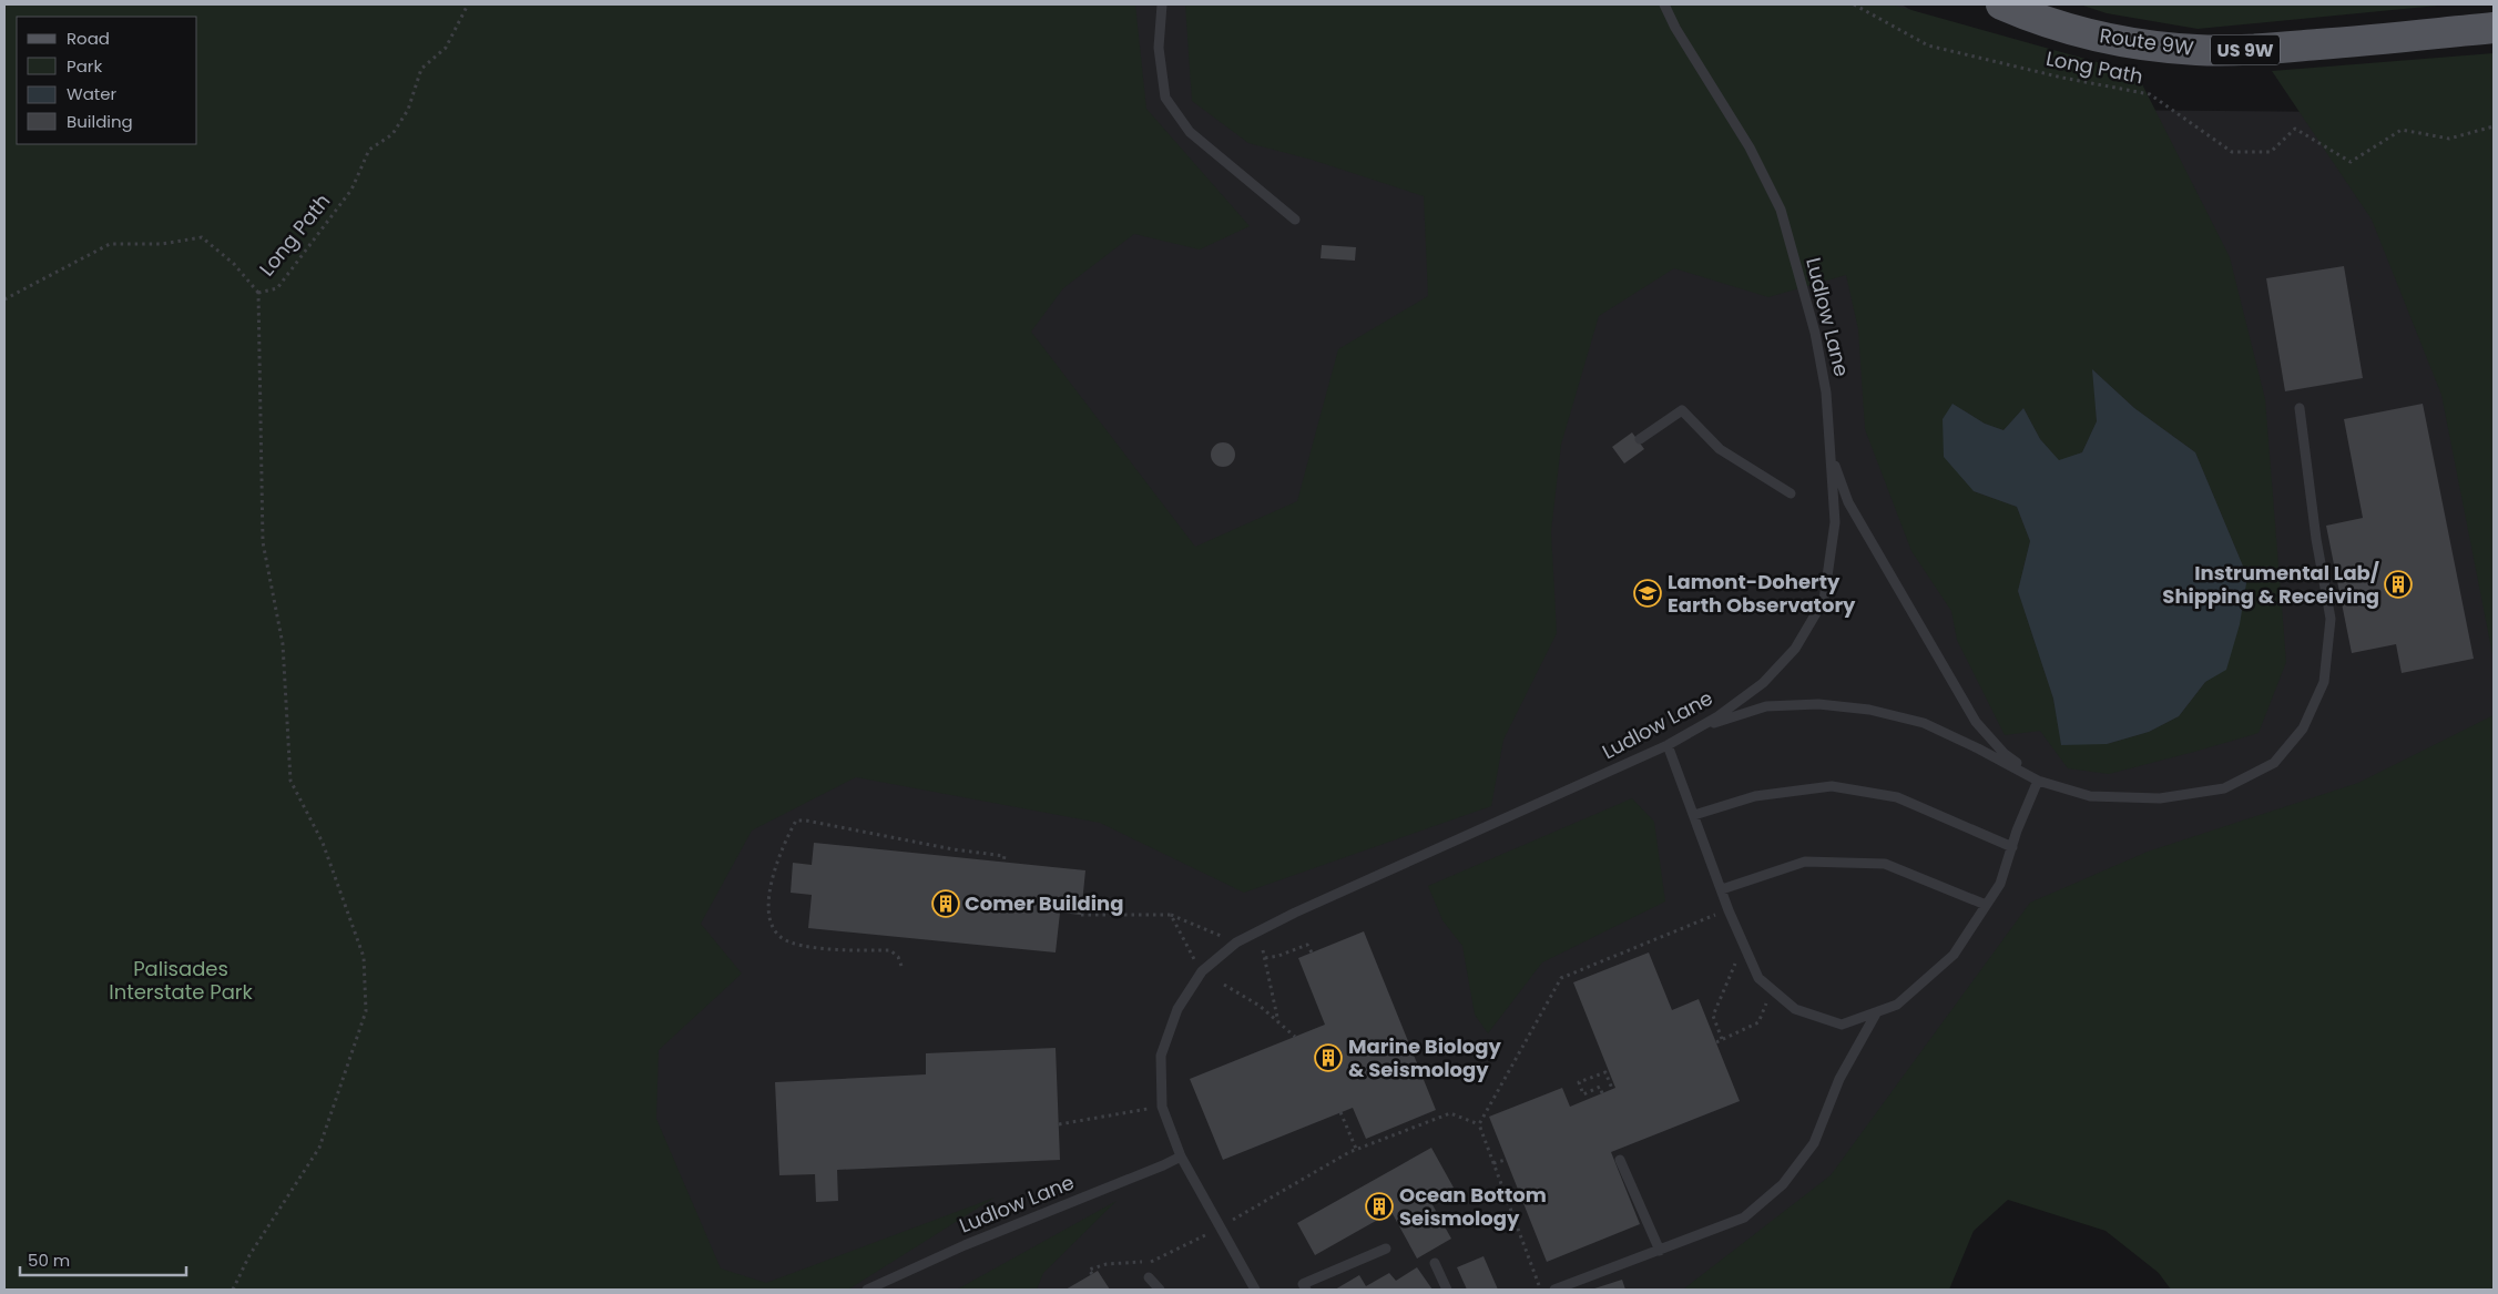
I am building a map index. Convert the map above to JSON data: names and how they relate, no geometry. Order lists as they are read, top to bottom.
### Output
{
  "streets": {
    "main road": ["Route 9W", "US 9W"],
    "lane": ["Ludlow Lane"],
    "path": ["Long Path"]
  },
  "parks": ["Palisades Interstate Park"],
  "places": {
    "building": [
      "Instrumental Lab/ Shipping & Receiving",
      "Comer Building",
      "Marine Biology & Seismology",
      "Ocean Bottom Seismology"
    ],
    "school or university": ["Lamont-Doherty Earth Observatory"]
  },
  "legend": [
    "Road",
    "Park",
    "Water",
    "Building"
  ],
  "scale_bar": "50 m"
}
